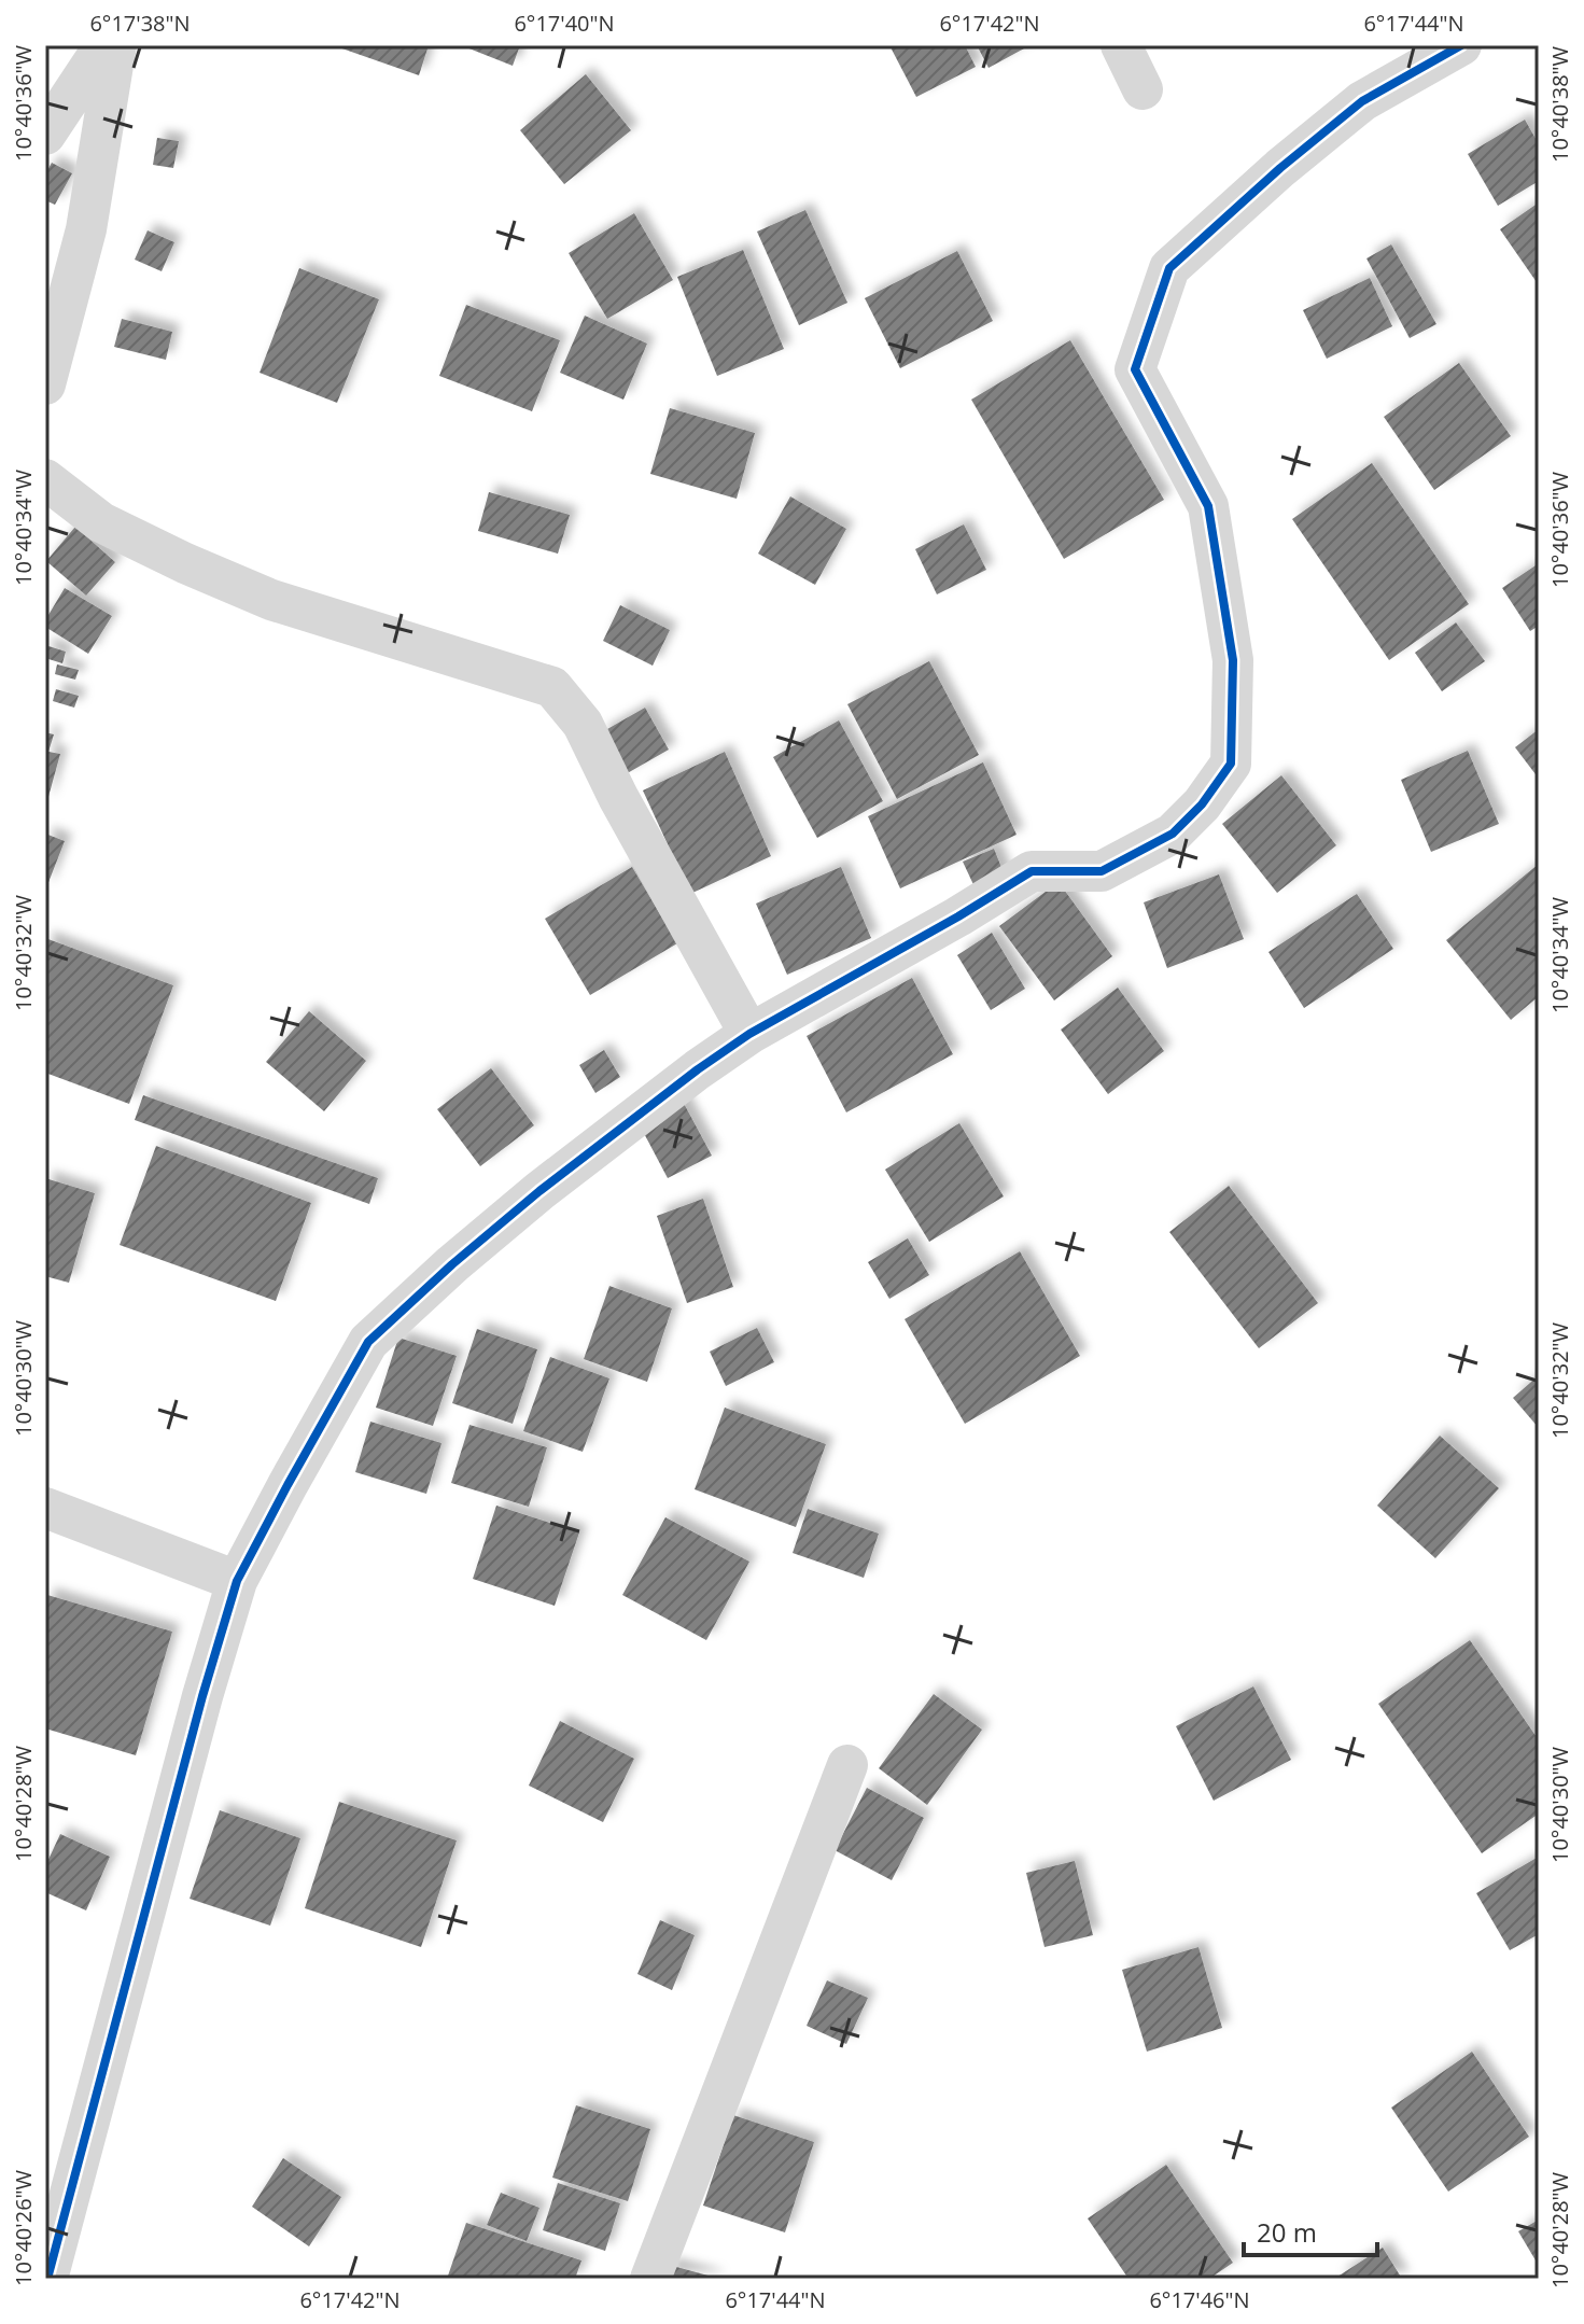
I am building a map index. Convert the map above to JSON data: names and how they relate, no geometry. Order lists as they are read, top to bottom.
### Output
{
  "scale_bar": "20 m",
  "coordinates": [
    "6°17'38\"N",
    "6°17'40\"N",
    "6°17'42\"N",
    "6°17'44\"N",
    "10°40'36\"W",
    "10°40'38\"W",
    "10°40'34\"W",
    "10°40'32\"W",
    "10°40'30\"W",
    "10°40'28\"W",
    "10°40'26\"W",
    "6°17'46\"N"
  ]
}
